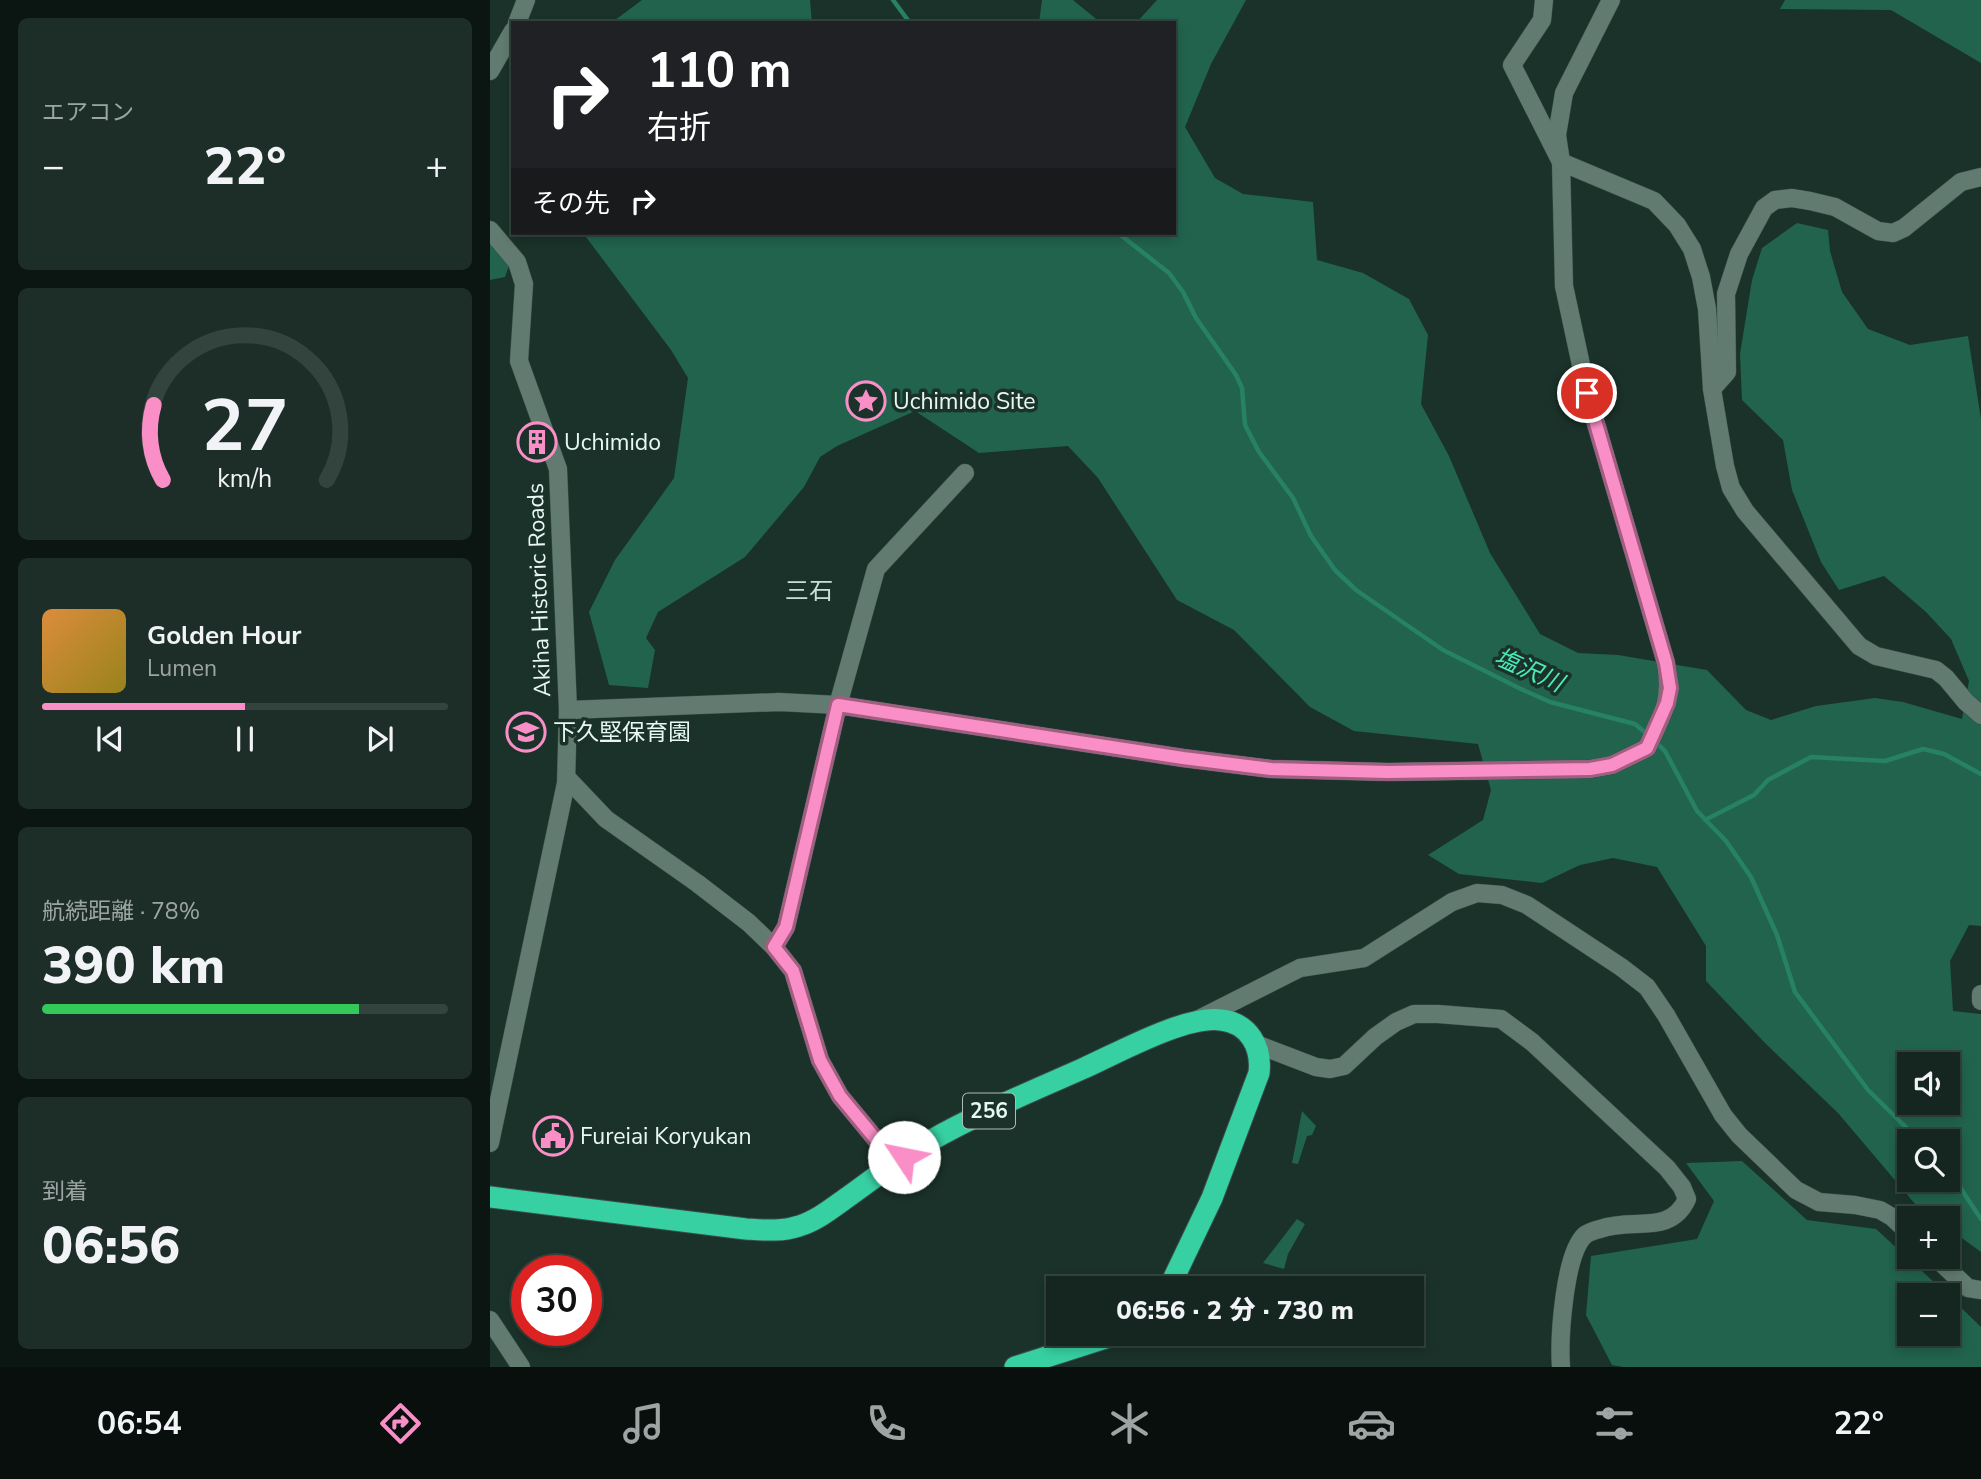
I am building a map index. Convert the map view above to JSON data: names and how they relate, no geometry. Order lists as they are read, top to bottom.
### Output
{
  "streets": {
    "highway": ["256"],
    "street": ["Akiha Historic Roads"]
  },
  "districts": ["三石"],
  "water": ["塩沢川"],
  "places": {
    "place": ["Uchimido Site"],
    "building": ["Uchimido"],
    "school or university": ["下久堅保育園"],
    "public building": ["Fureiai Koryukan"]
  },
  "page": {
    "tile": [
      "エアコン",
      ["航続距離 · 78%", "390 km"],
      ["到着", "06:56"]
    ],
    "turn": ["110 m", "右折"],
    "heat": ["−", "22°", "+"],
    "then": "その先",
    "song": ["Golden Hour", "Lumen"],
    "map_buttons": ["+", "−"],
    "limit": "30",
    "trip": "06:56 · 2 分 · 730 m",
    "tabs": ["06:54", "22°"],
    "gauge": ["27", "km/h"]
  }
}
